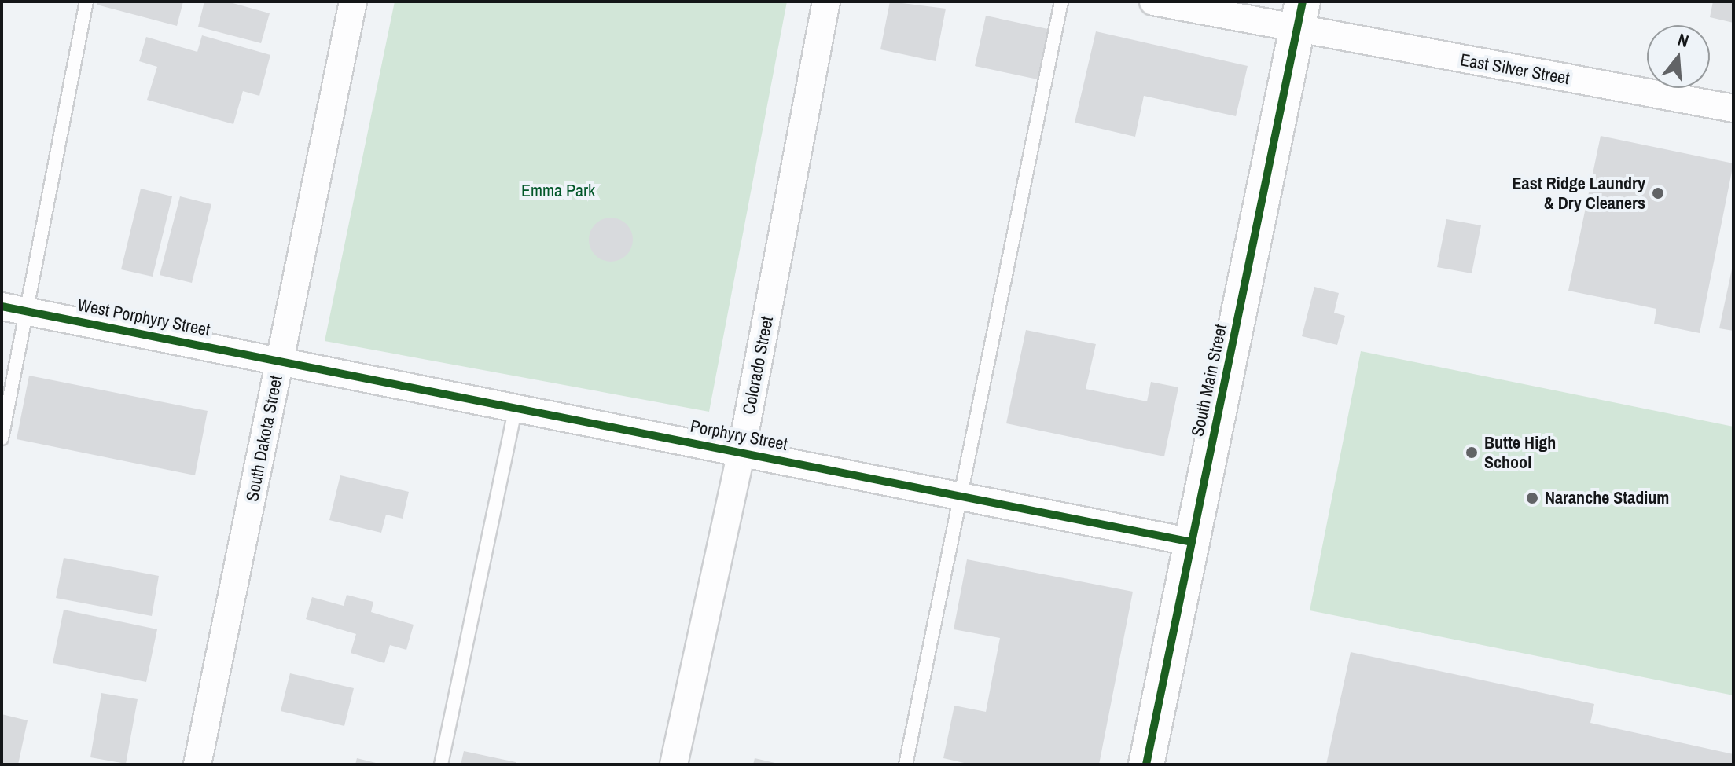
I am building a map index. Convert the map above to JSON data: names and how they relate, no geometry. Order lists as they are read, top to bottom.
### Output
{
  "streets": {
    "main road": ["South Main Street"],
    "street": [
      "East Silver Street",
      "West Porphyry Street",
      "Colorado Street",
      "Porphyry Street",
      "South Dakota Street"
    ]
  },
  "crossings": [
    ["East Silver Street", "South Main Street"],
    ["West Porphyry Street", "Porphyry Street"],
    ["West Porphyry Street", "South Dakota Street"],
    ["Colorado Street", "Porphyry Street"],
    ["South Main Street", "Porphyry Street"],
    ["Porphyry Street", "South Dakota Street"]
  ],
  "parks": ["Emma Park"],
  "places": ["East Ridge Laundry & Dry Cleaners", "Butte High School", "Naranche Stadium"],
  "north": "top"
}
